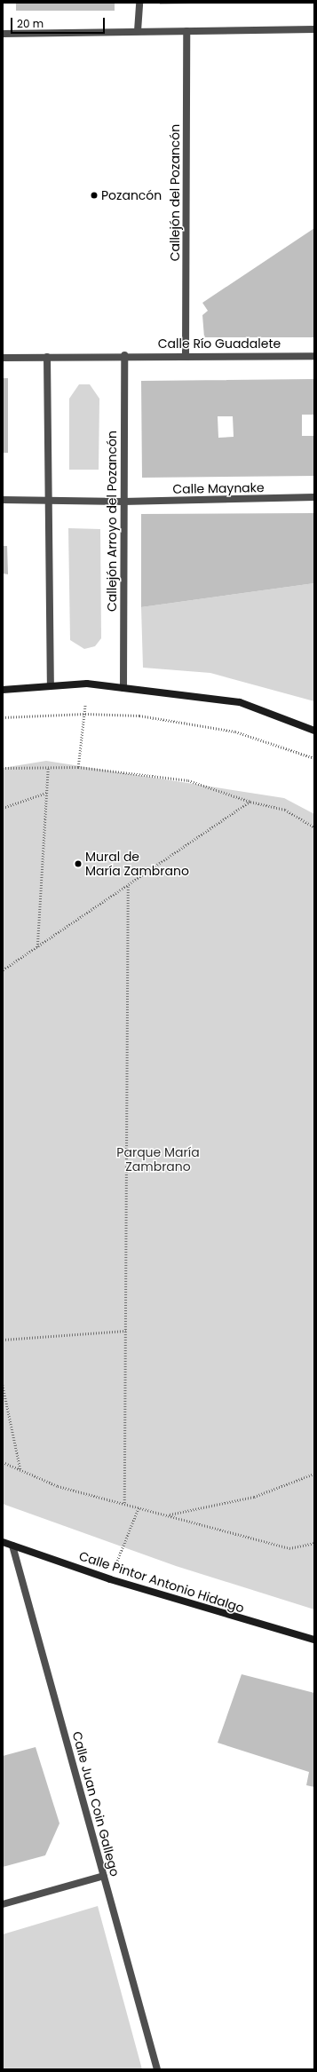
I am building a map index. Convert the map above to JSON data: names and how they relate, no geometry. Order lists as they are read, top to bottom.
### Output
{
  "streets": {
    "street": [
      "Callejón del Pozancón",
      "Calle Río Guadalete",
      "Calle Maynake",
      "Callejón Arroyo del Pozancón",
      "Calle Pintor Antonio Hidalgo",
      "Calle Juan Coin Gallego"
    ]
  },
  "crossings": [
    ["Callejón del Pozancón", "Calle Río Guadalete"],
    ["Calle Río Guadalete", "Callejón Arroyo del Pozancón"],
    ["Calle Maynake", "Callejón Arroyo del Pozancón"],
    ["Calle Pintor Antonio Hidalgo", "Calle Juan Coin Gallego"]
  ],
  "parks": ["Parque María Zambrano"],
  "places": ["Pozancón", "Mural de María Zambrano"],
  "scale_bar": "20 m"
}
